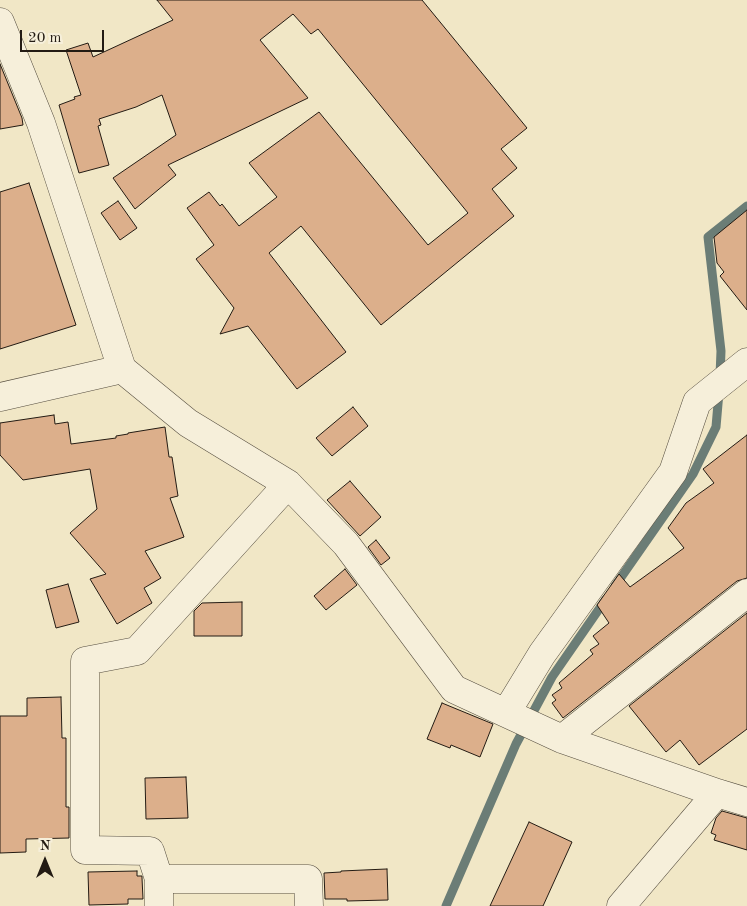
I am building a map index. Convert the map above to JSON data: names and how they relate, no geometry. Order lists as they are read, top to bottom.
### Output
{
  "scale_bar": "20 m",
  "north": "top"
}
